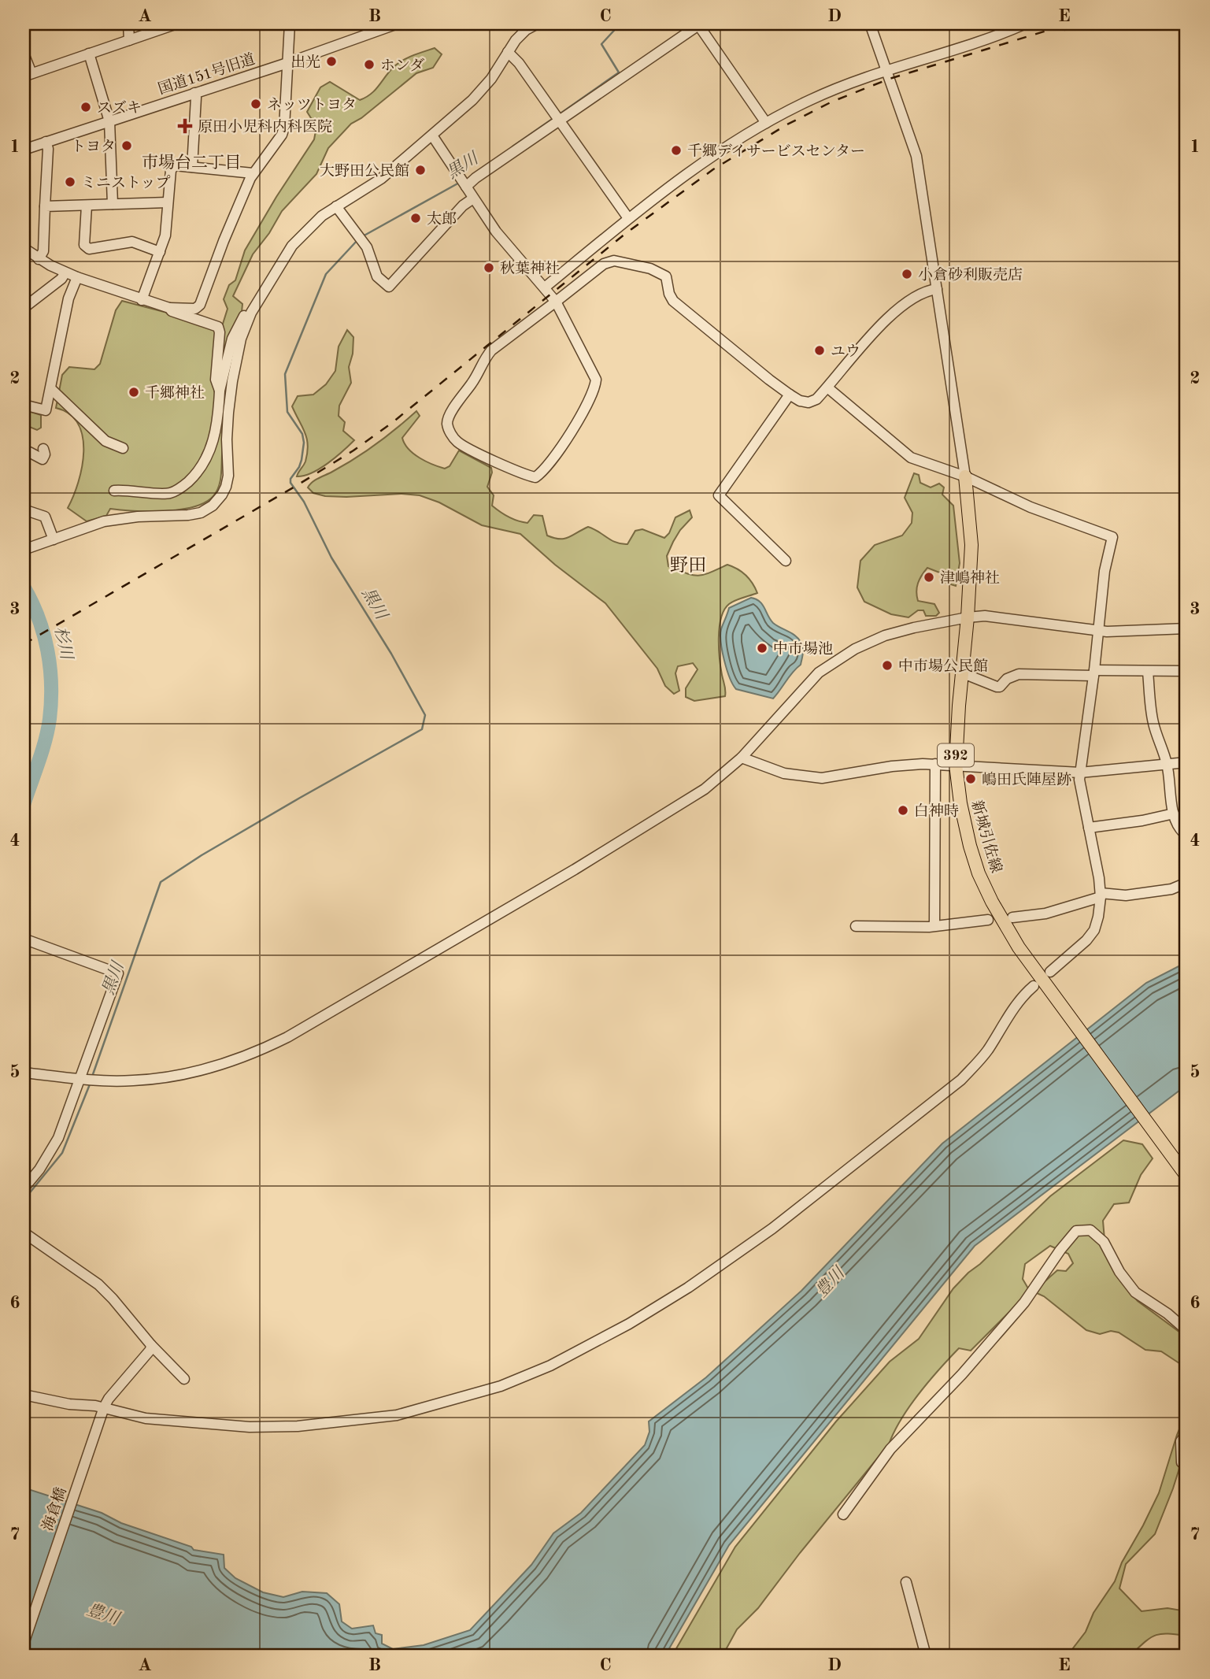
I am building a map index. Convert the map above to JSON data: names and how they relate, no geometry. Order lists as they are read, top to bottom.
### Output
{
  "streets": {
    "main road": ["392", "新城引佐線"],
    "street": ["国道151号旧道", "海倉橋"]
  },
  "districts": ["市場台二丁目", "野田"],
  "water": ["黒川", "杉川", "豊川"],
  "places": {
    "other": [
      "出光",
      "ホンダ",
      "ネッツトヨタ",
      "スズキ",
      "トヨタ",
      "千郷デイサービスセンター",
      "大野田公民館",
      "ミニストップ",
      "太郎",
      "秋葉神社",
      "小倉砂利販売店",
      "ユウ",
      "千郷神社",
      "津嶋神社",
      "中市場池",
      "中市場公民館",
      "嶋田氏陣屋跡",
      "白神時"
    ],
    "health": ["原田小児科内科医院"]
  },
  "grid": {
    "columns": [
      "A",
      "B",
      "C",
      "D",
      "E"
    ],
    "rows": [
      "1",
      "2",
      "3",
      "4",
      "5",
      "6",
      "7"
    ]
  }
}
